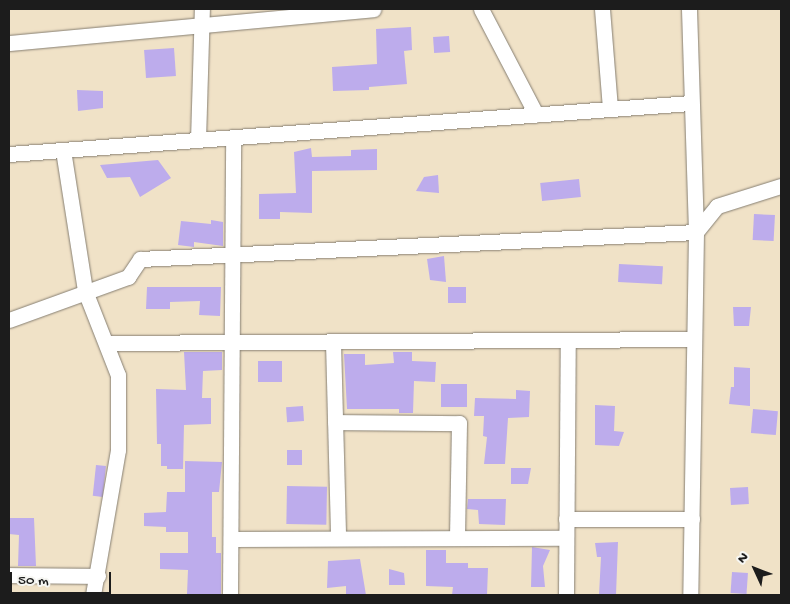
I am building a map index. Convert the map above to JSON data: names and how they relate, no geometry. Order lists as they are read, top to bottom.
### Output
{
  "scale_bar": "50 m",
  "north": "top left"
}
